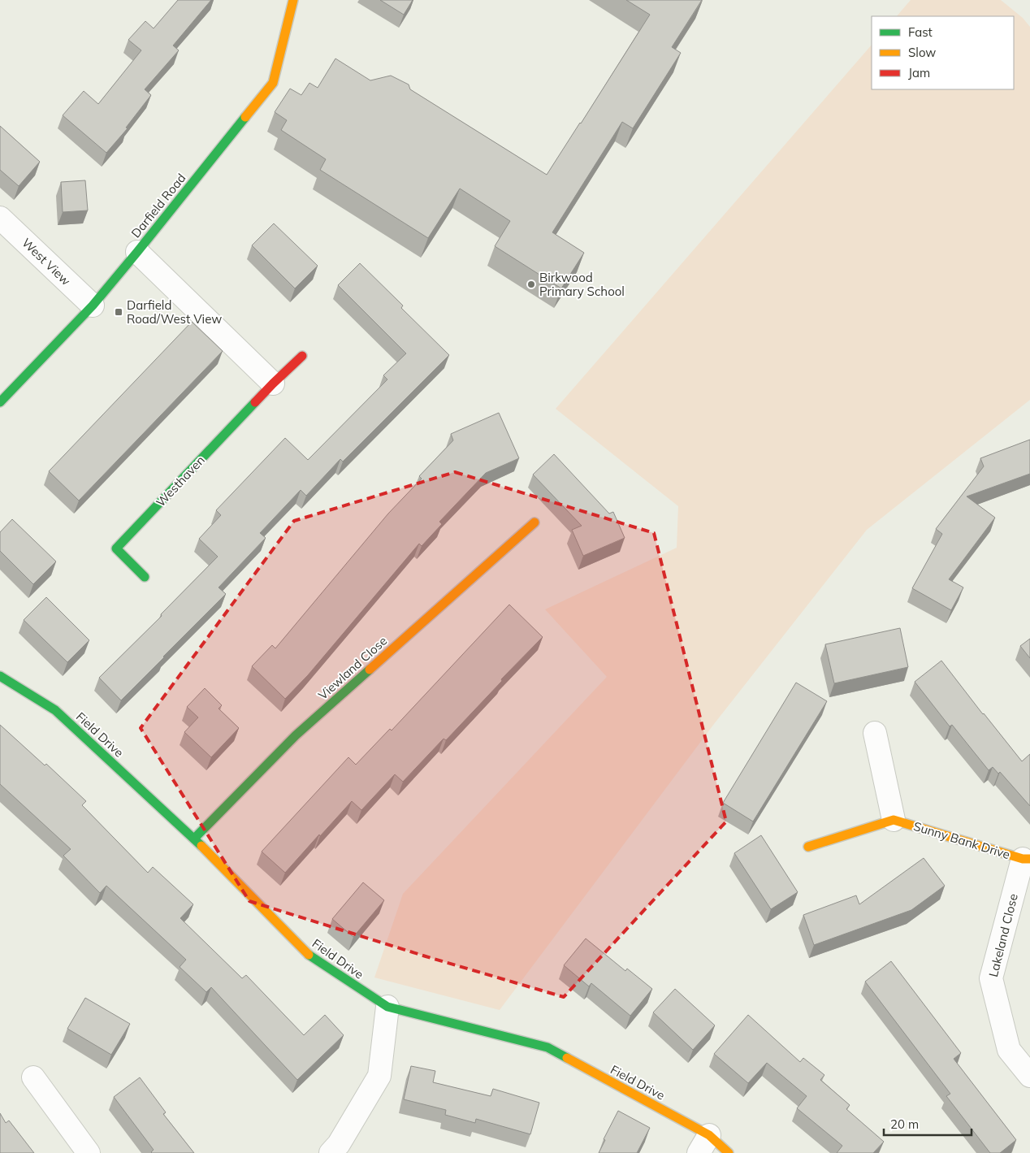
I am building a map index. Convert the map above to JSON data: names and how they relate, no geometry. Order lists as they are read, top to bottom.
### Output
{
  "streets": {
    "street": [
      "Darfield Road",
      "West View",
      "Westhaven",
      "Viewland Close",
      "Field Drive",
      "Sunny Bank Drive",
      "Lakeland Close"
    ]
  },
  "crossings": [
    ["Darfield Road", "West View"],
    ["Viewland Close", "Field Drive"],
    ["Sunny Bank Drive", "Lakeland Close"]
  ],
  "places": {
    "other": ["Birkwood Primary School"],
    "transit": ["Darfield Road/West View"]
  },
  "legend": ["Fast", "Slow", "Jam"],
  "scale_bar": "20 m"
}
